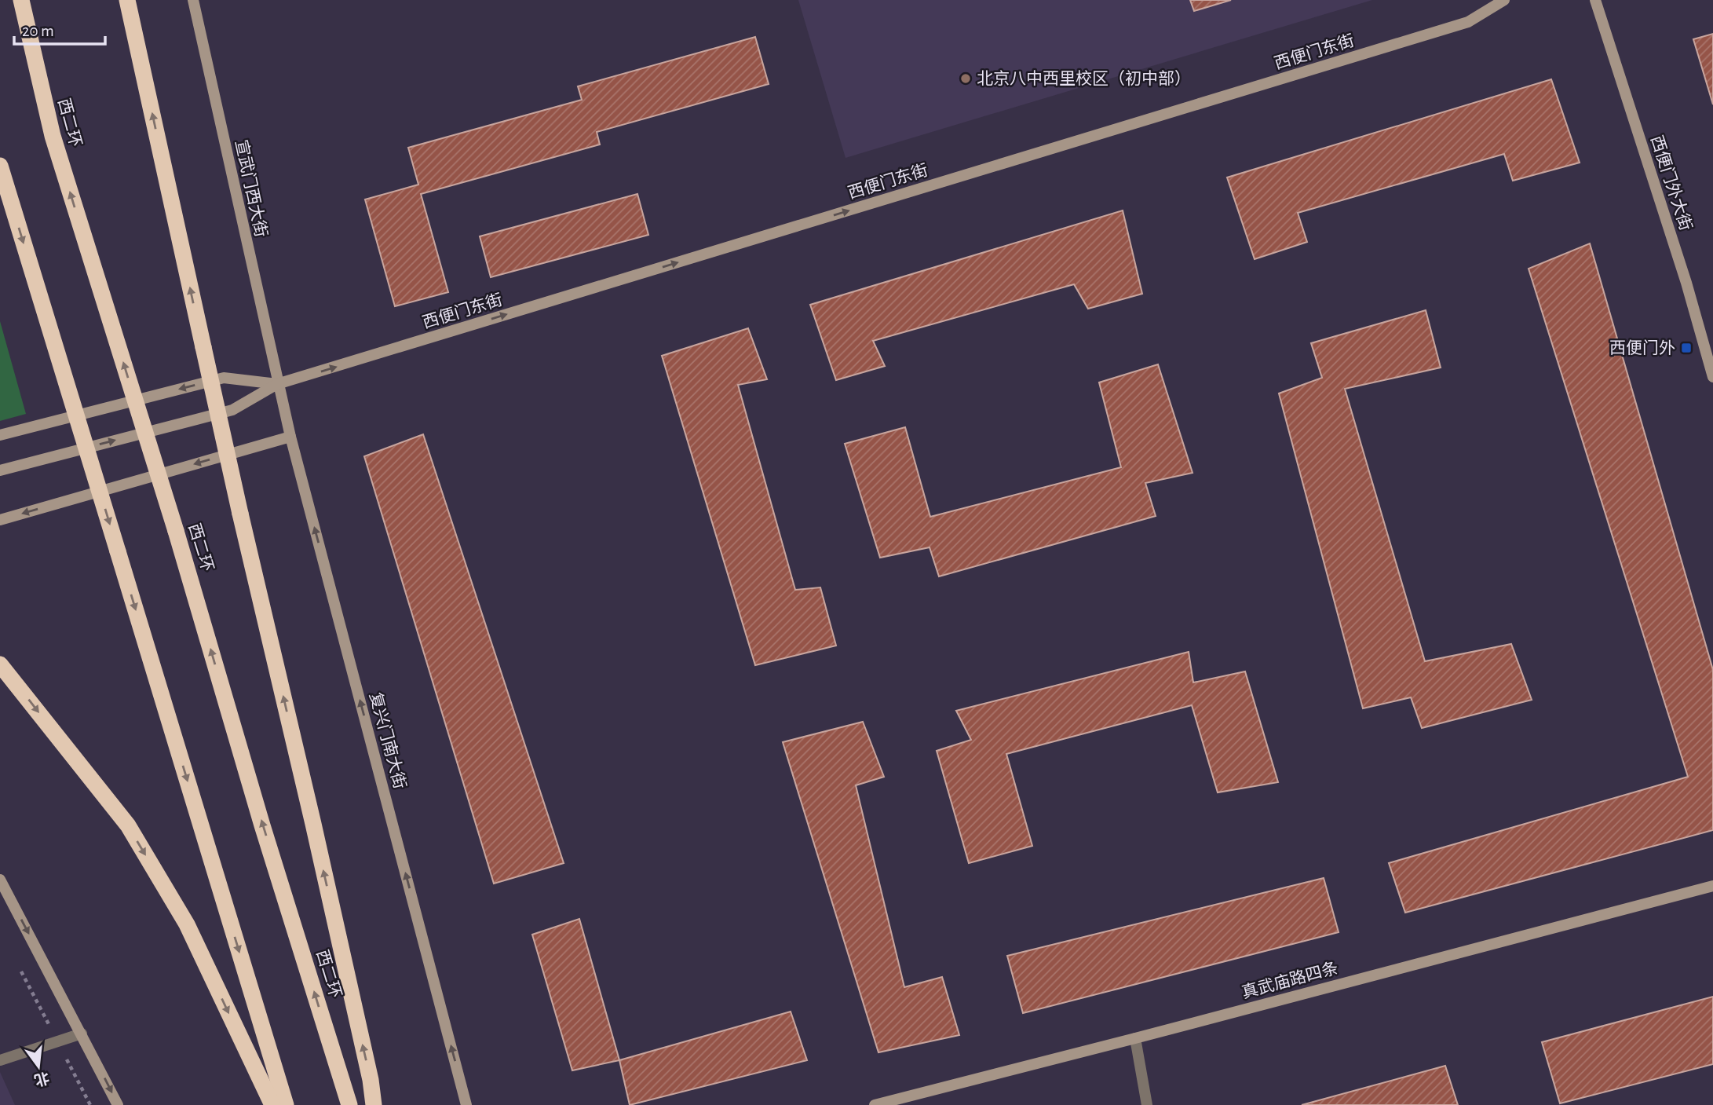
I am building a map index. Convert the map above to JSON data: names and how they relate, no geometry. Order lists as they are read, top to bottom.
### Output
{
  "streets": {
    "highway": ["西二环"],
    "street": [
      "西便门东街",
      "西便门外大街",
      "宣武门西大街",
      "复兴门南大街",
      "真武庙路四条"
    ]
  },
  "crossings": [
    ["西便门东街", "宣武门西大街"],
    ["西便门东街", "复兴门南大街"],
    ["宣武门西大街", "复兴门南大街"]
  ],
  "one_way": ["复兴门南大街"],
  "places": {
    "other": ["北京八中西里校区（初中部）"],
    "transit": ["西便门外"]
  },
  "scale_bar": "20 m",
  "north": "bottom"
}
